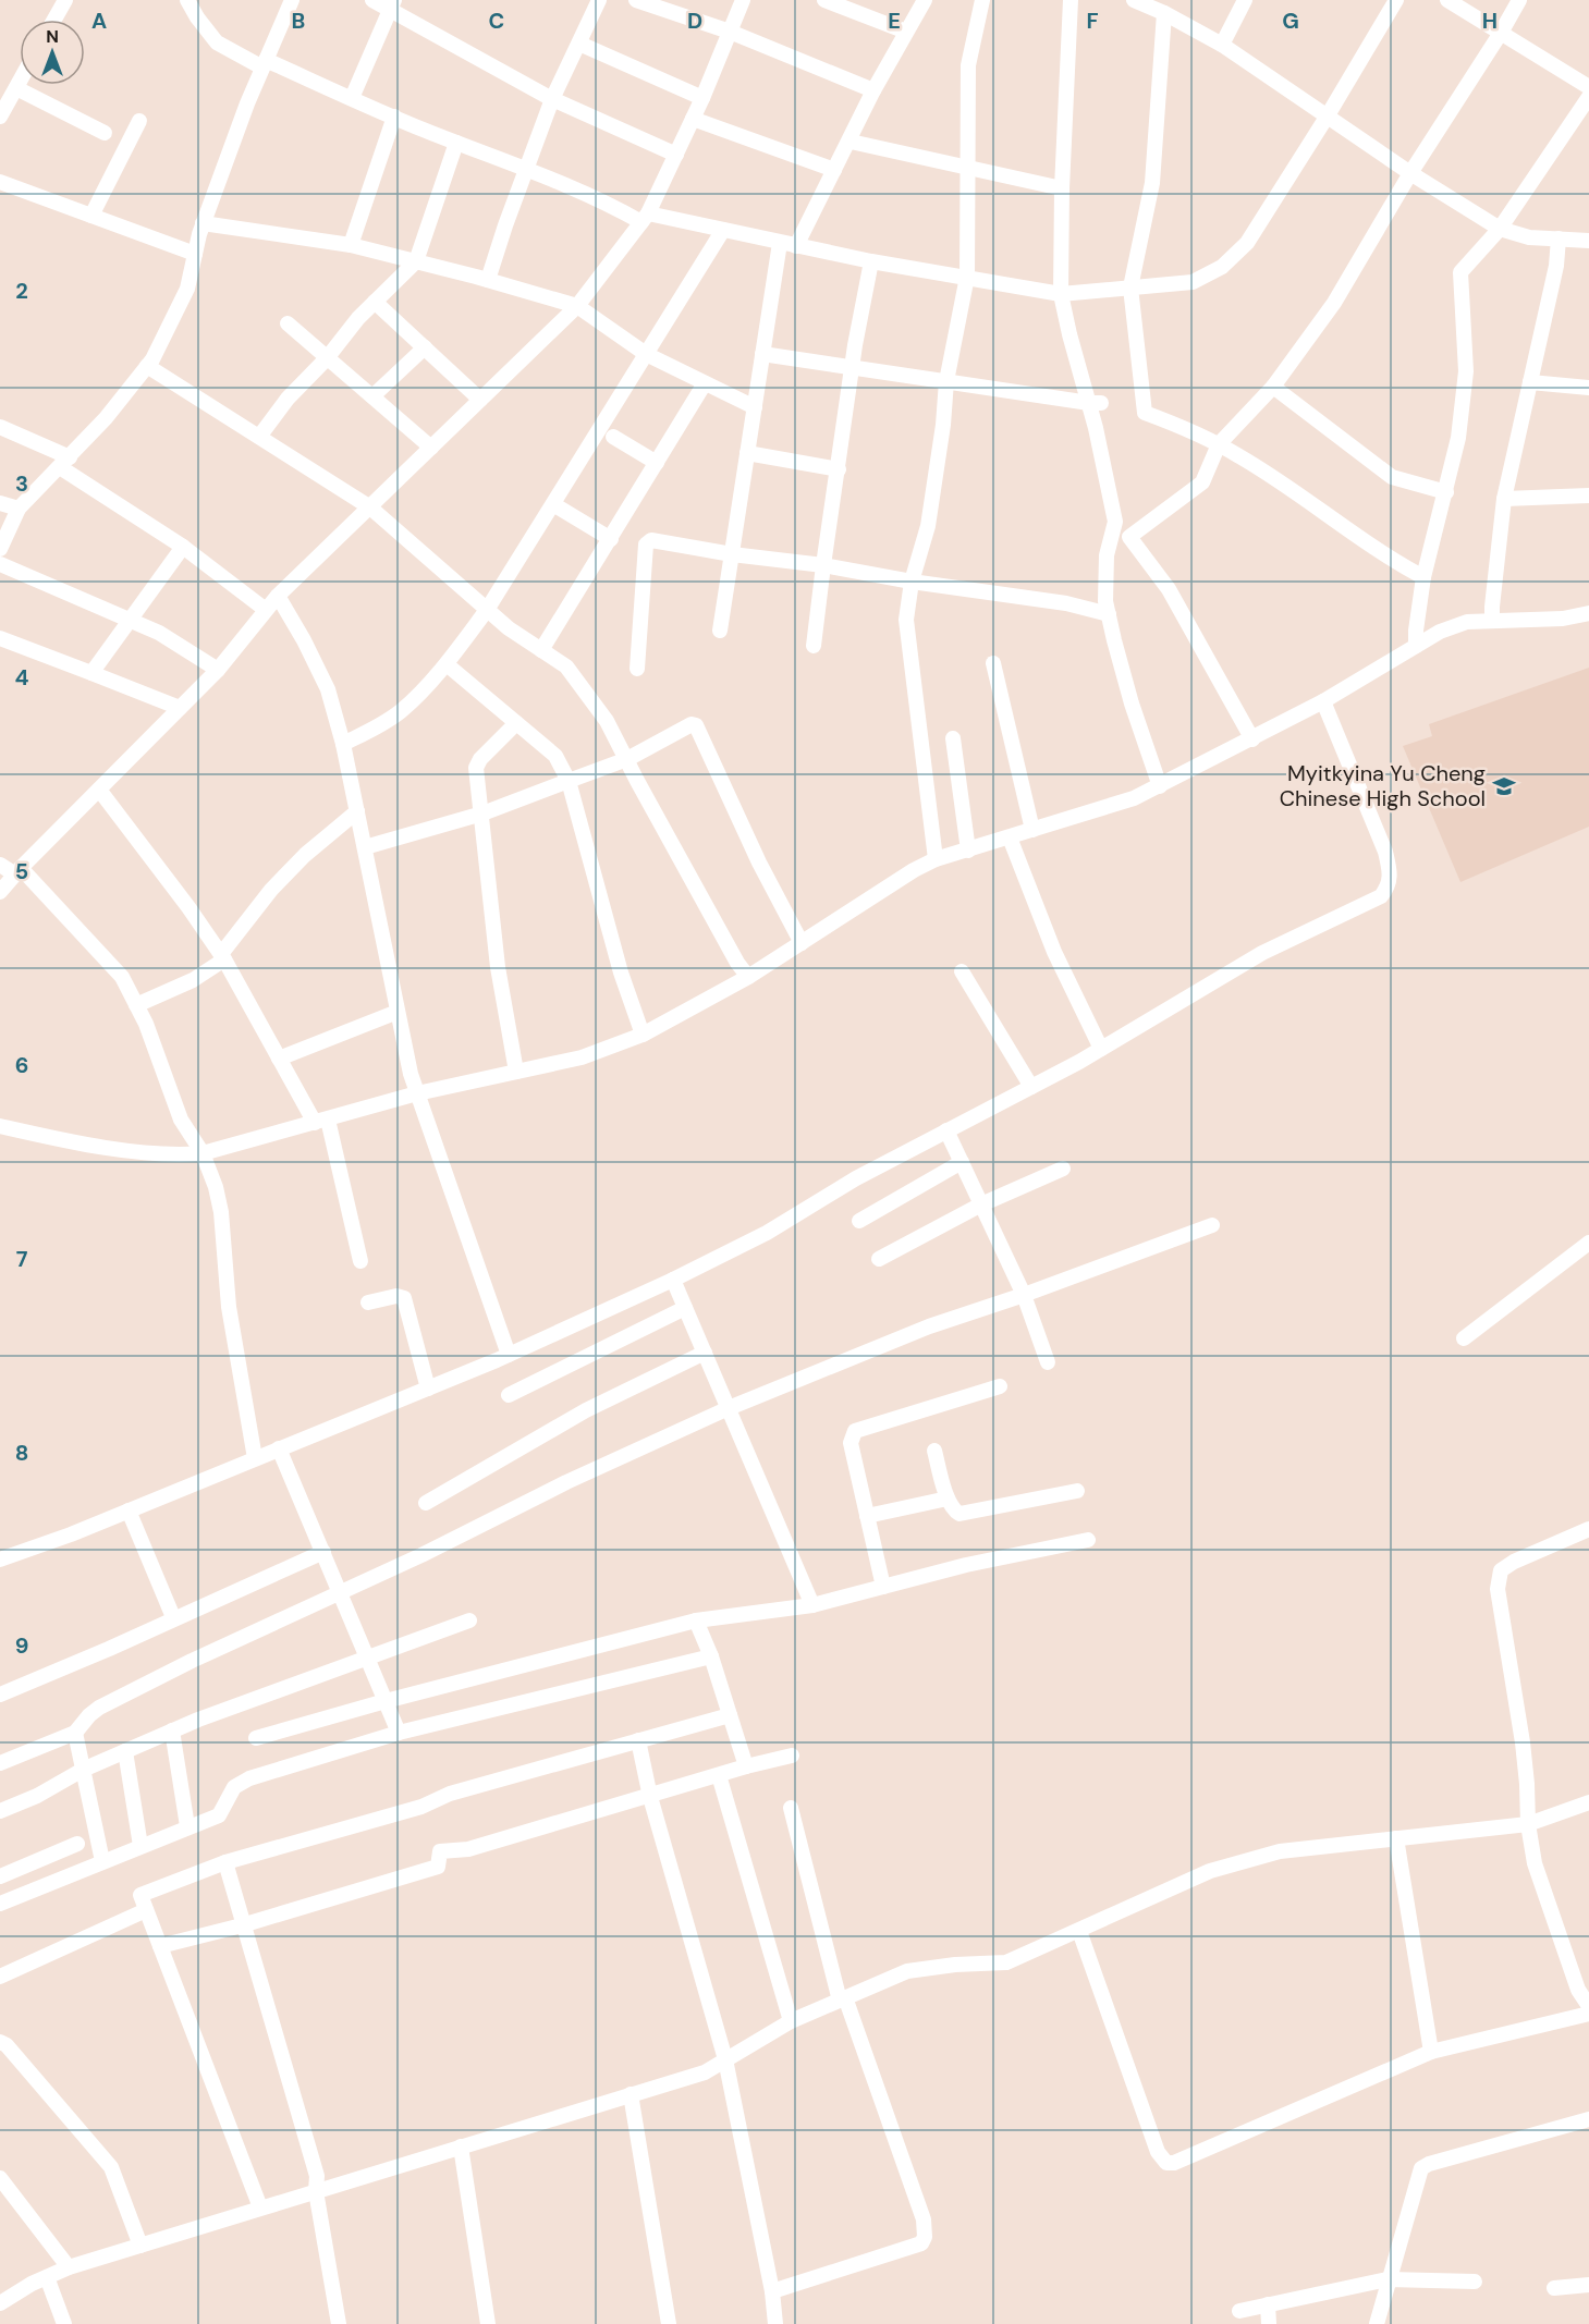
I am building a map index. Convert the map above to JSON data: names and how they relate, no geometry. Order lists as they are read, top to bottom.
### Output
{
  "places": {
    "school or university": ["Myitkyina Yu Cheng Chinese High School"]
  },
  "north": "top",
  "grid": {
    "columns": [
      "A",
      "B",
      "C",
      "D",
      "E",
      "F",
      "G",
      "H"
    ],
    "rows": [
      "2",
      "3",
      "4",
      "5",
      "6",
      "7",
      "8",
      "9"
    ]
  }
}
